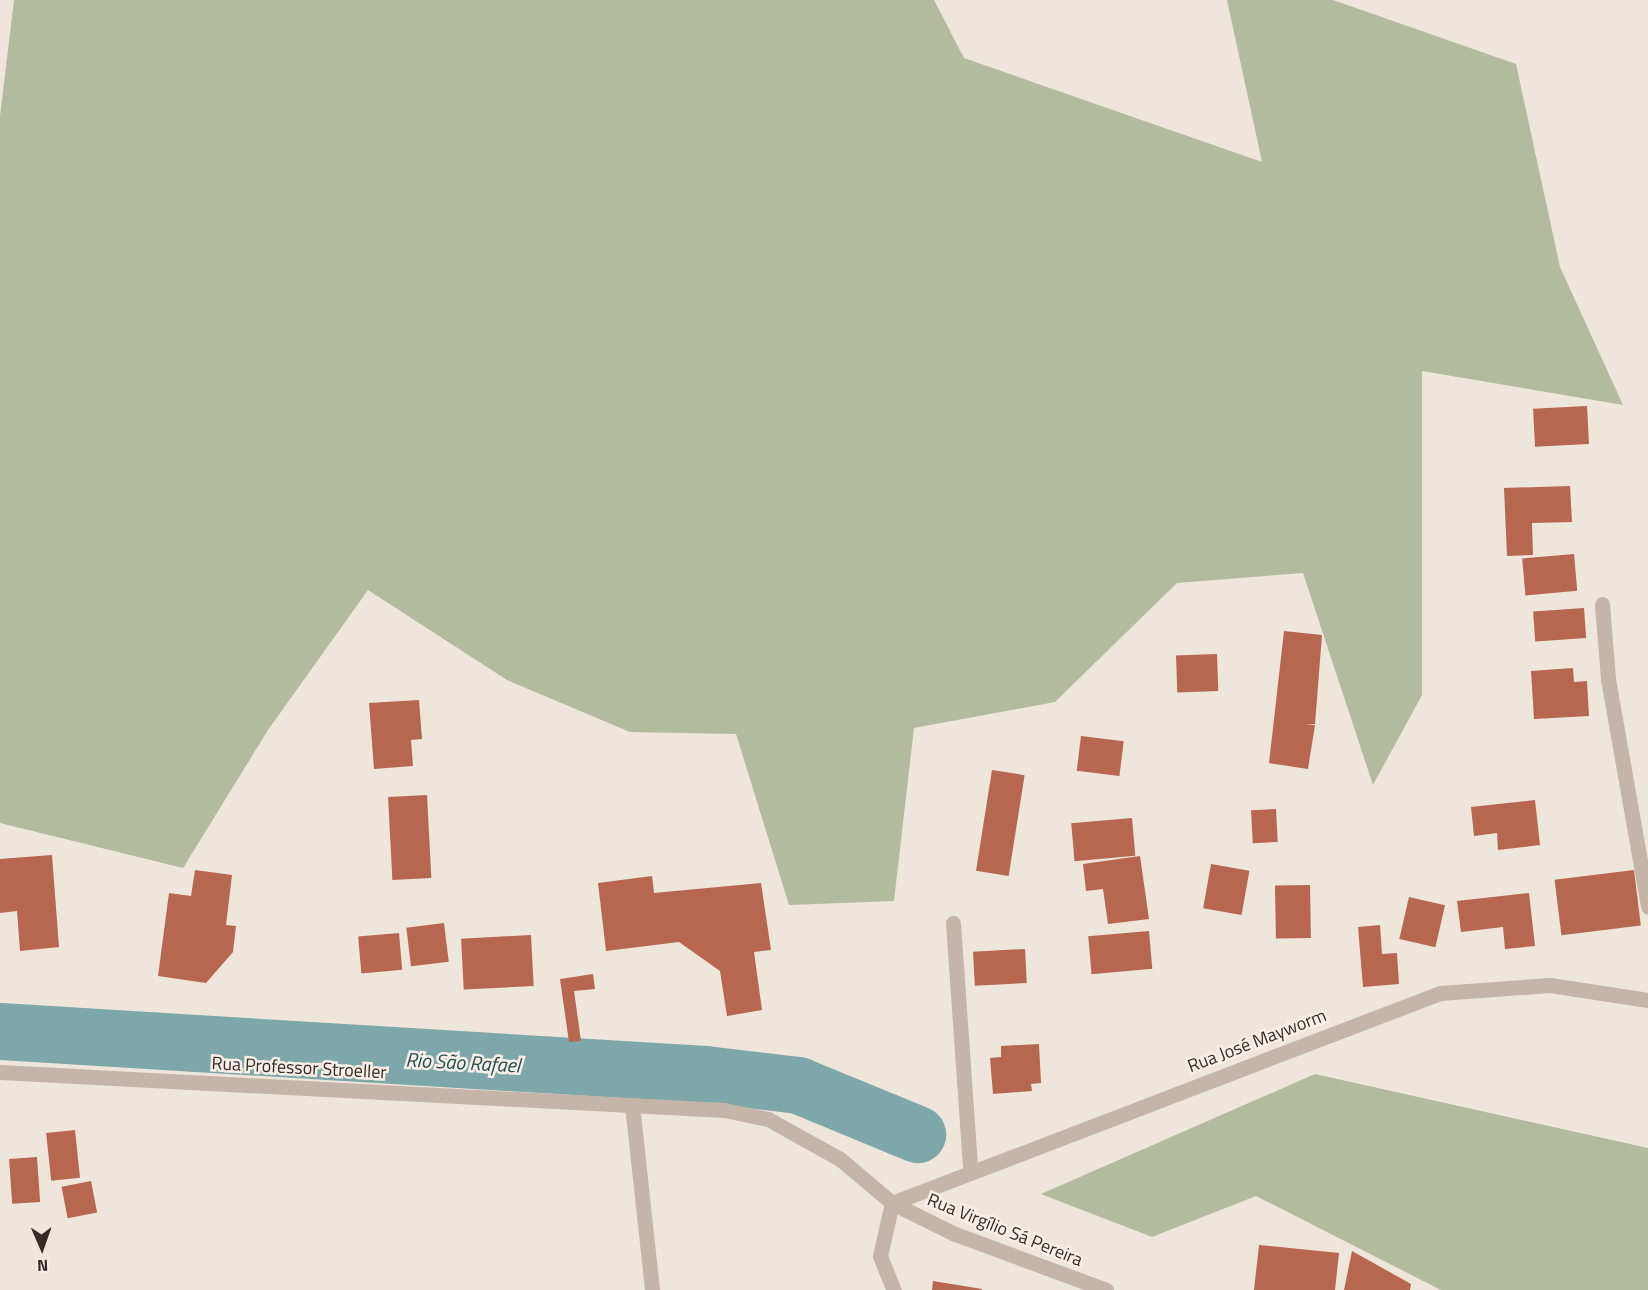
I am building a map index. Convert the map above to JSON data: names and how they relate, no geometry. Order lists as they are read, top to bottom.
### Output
{
  "streets": {
    "street": ["Rua José Mayworm", "Rua Professor Stroeller", "Rua Virgílio Sá Pereira"]
  },
  "crossings": [
    ["Rua José Mayworm", "Rua Professor Stroeller"],
    ["Rua José Mayworm", "Rua Virgílio Sá Pereira"],
    ["Rua Professor Stroeller", "Rua Virgílio Sá Pereira"]
  ],
  "water": ["Rio São Rafael"],
  "north": "bottom"
}
